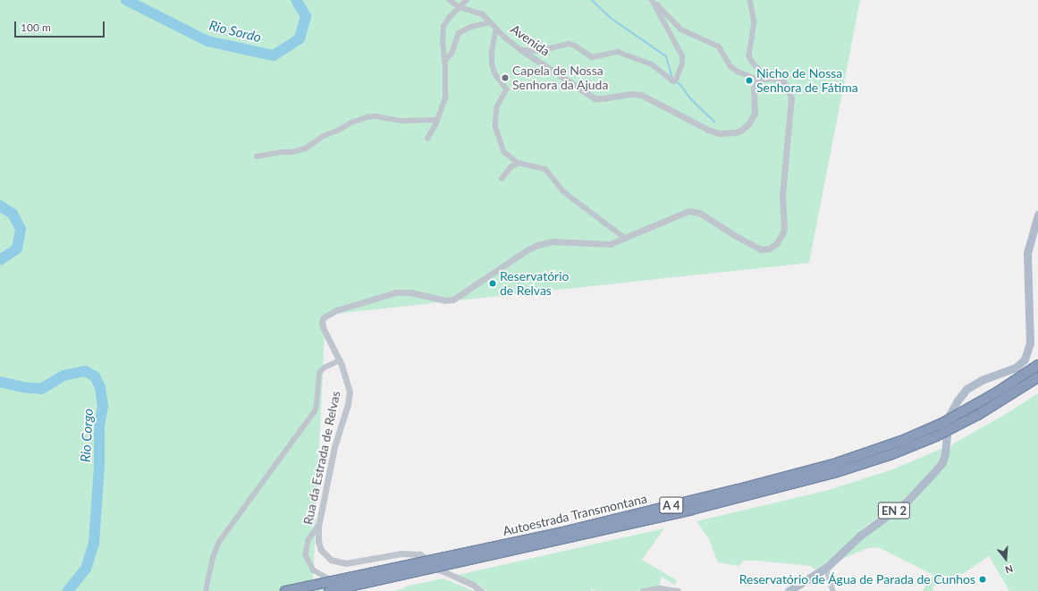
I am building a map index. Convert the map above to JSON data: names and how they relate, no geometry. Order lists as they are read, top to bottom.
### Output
{
  "streets": {
    "highway": ["A 4", "Autoestrada Transmontana"],
    "main road": ["EN 2"],
    "street": ["Avenida", "Rua da Estrada de Relvas"]
  },
  "crossings": [
    ["Avenida", "Rua da Estrada de Relvas"]
  ],
  "water": ["Rio Sordo", "Rio Corgo"],
  "places": [
    "Capela de Nossa Senhora da Ajuda",
    "Nicho de Nossa Senhora de Fátima",
    "Reservatório de Relvas",
    "Reservatório de Água de Parada de Cunhos"
  ],
  "scale_bar": "100 m",
  "north": "bottom"
}
